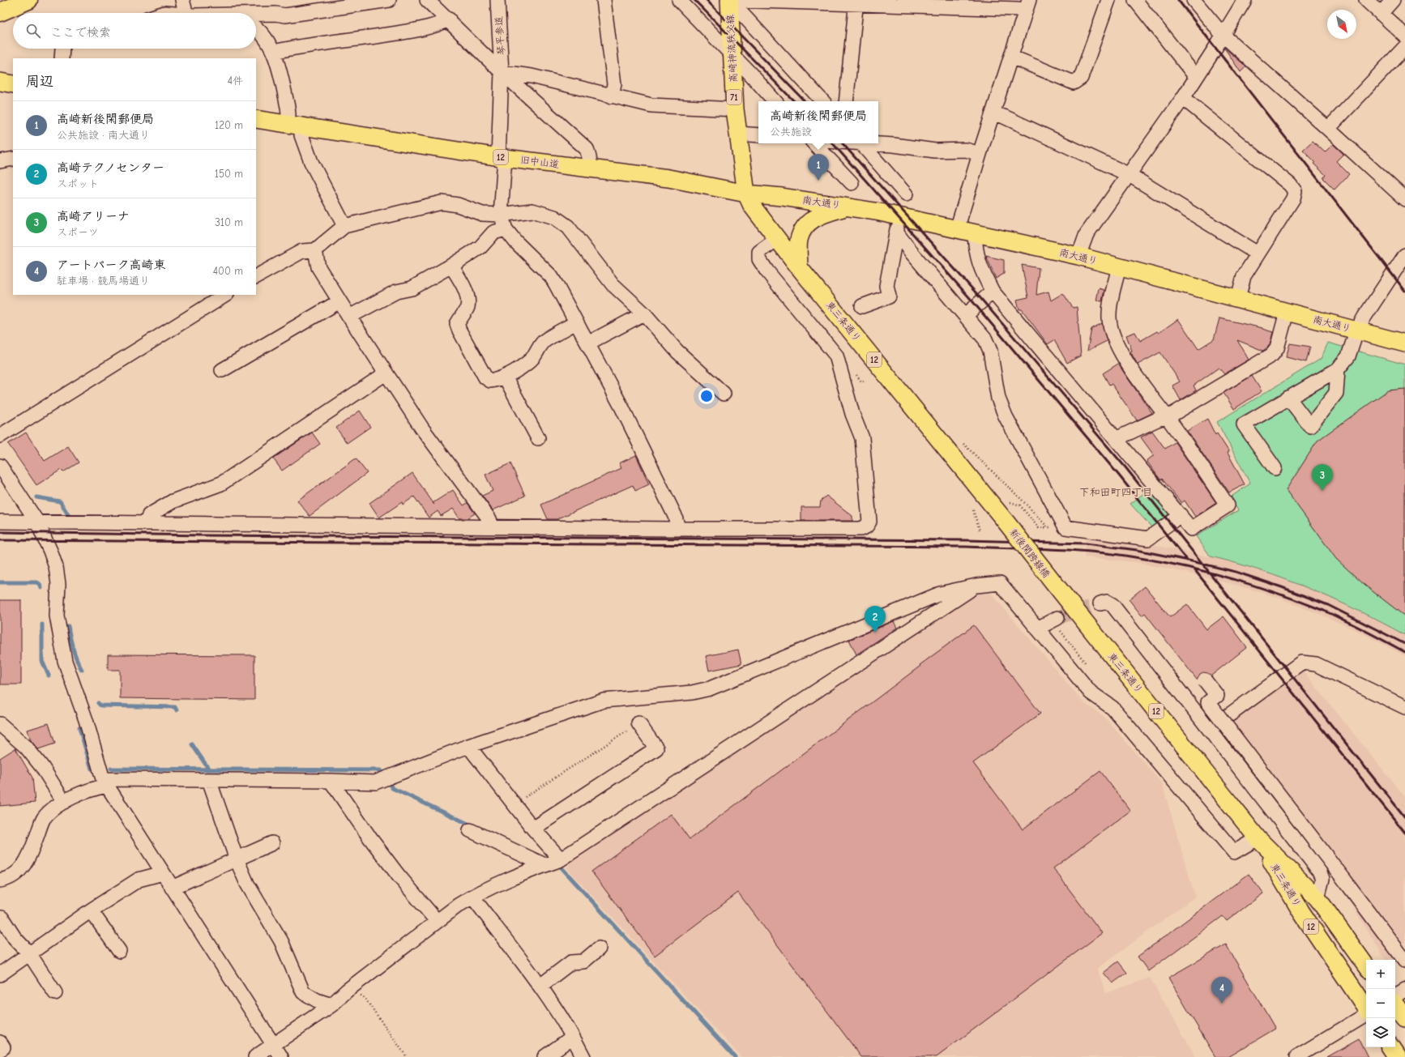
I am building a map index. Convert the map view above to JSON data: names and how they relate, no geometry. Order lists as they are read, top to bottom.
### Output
{
  "streets": {
    "main road": [
      "高崎神流秩父線",
      "71",
      "12",
      "旧中山道",
      "南大通り",
      "東三条通り",
      "新後閑跨線橋"
    ],
    "street": ["琴平参道"]
  },
  "crossings": [
    ["琴平参道", "旧中山道"],
    ["高崎神流秩父線", "旧中山道"],
    ["高崎神流秩父線", "南大通り"],
    ["高崎神流秩父線", "東三条通り"],
    ["旧中山道", "南大通り"],
    ["旧中山道", "東三条通り"],
    ["南大通り", "東三条通り"],
    ["東三条通り", "新後閑跨線橋"]
  ],
  "districts": ["下和田町四丁目"],
  "north": "bottom right",
  "page": {
    "search": "ここで検索",
    "heading": ["周辺", "4件"],
    "list": [
      {
        "mark": "1",
        "name": "高崎新後閑郵便局",
        "note": "公共施設 · 南大通り",
        "value": "120 m"
      },
      {
        "mark": "2",
        "name": "高崎テクノセンター",
        "note": "スポット",
        "value": "150 m"
      },
      {
        "mark": "3",
        "name": "高崎アリーナ",
        "note": "スポーツ",
        "value": "310 m"
      },
      {
        "mark": "4",
        "name": "アートパーク高崎東",
        "note": "駐車場 · 競馬場通り",
        "value": "400 m"
      }
    ],
    "popup": ["高崎新後閑郵便局", "公共施設"],
    "pins": [
      "1",
      "3",
      "2",
      "4"
    ],
    "map_buttons": ["+", "−"]
  }
}
